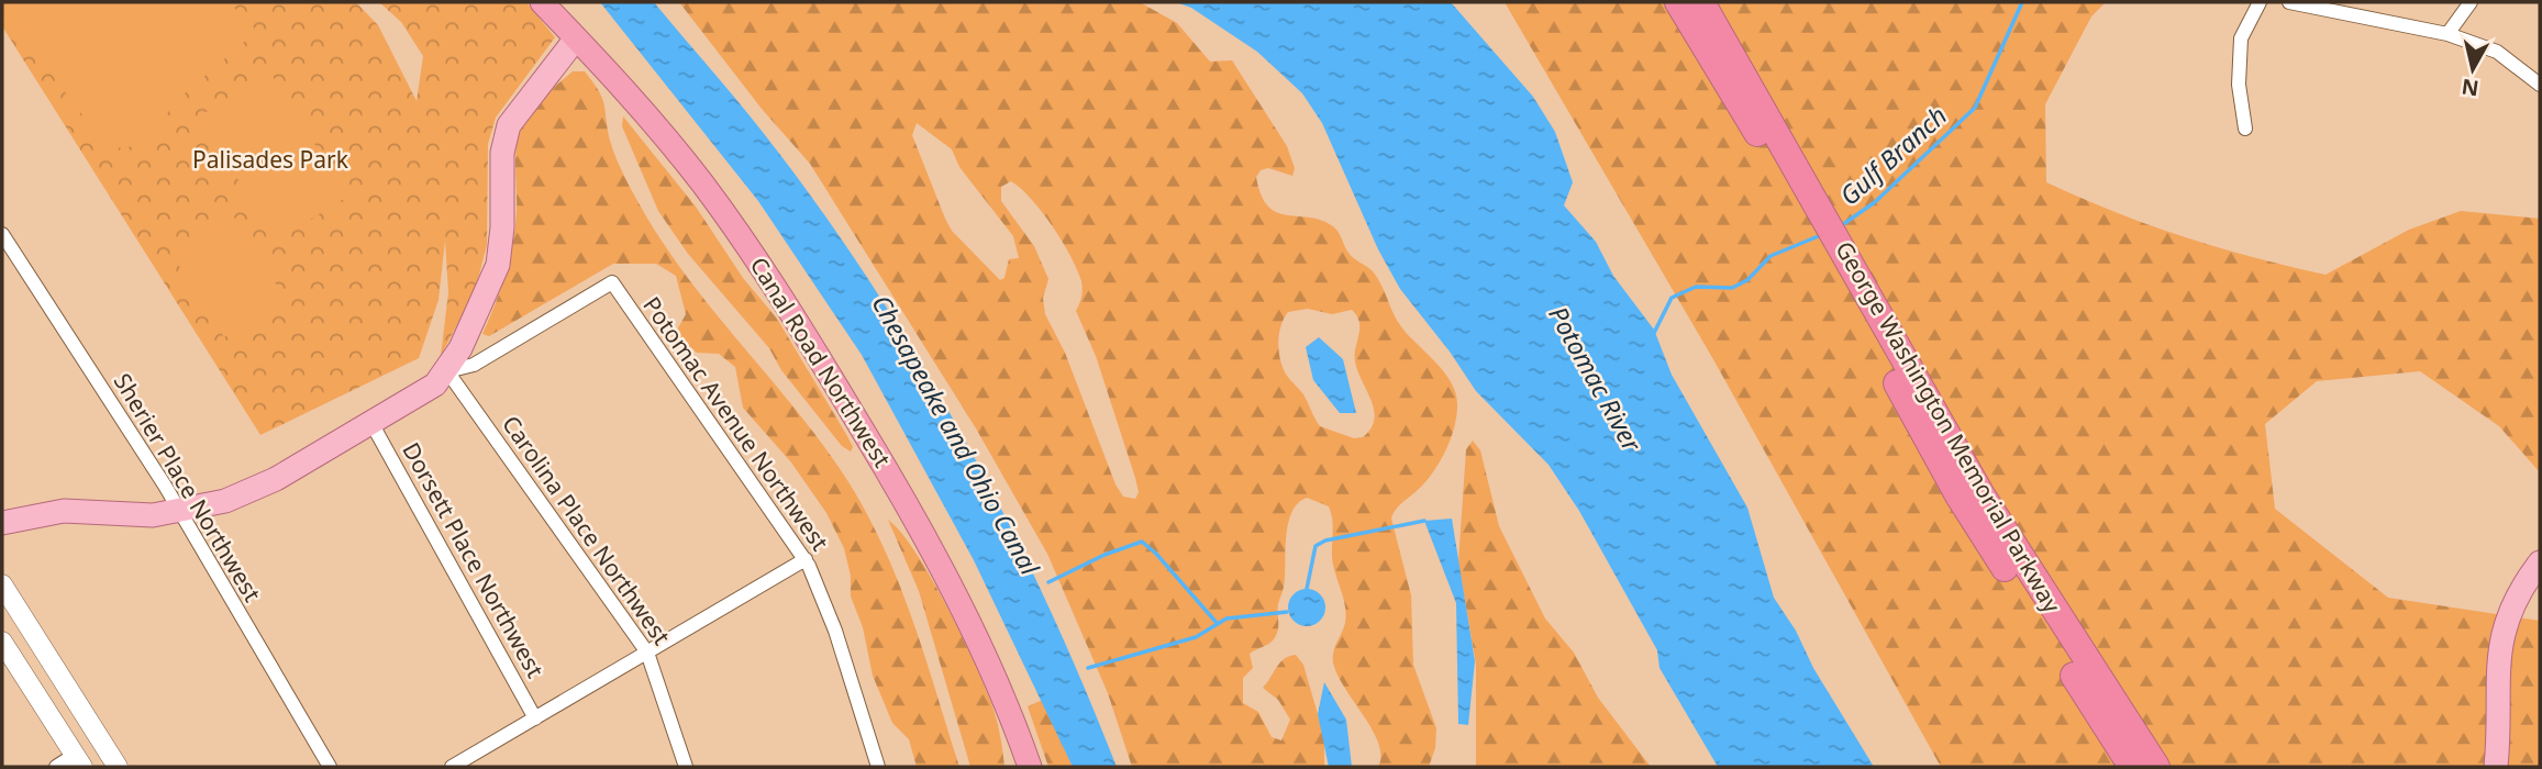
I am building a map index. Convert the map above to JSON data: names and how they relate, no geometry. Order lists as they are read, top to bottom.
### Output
{
  "streets": {
    "highway": ["Canal Road Northwest", "George Washington Memorial Parkway"],
    "street": [
      "Potomac Avenue Northwest",
      "Sherier Place Northwest",
      "Carolina Place Northwest",
      "Dorsett Place Northwest"
    ]
  },
  "crossings": [
    ["Potomac Avenue Northwest", "Carolina Place Northwest"]
  ],
  "water": ["Gulf Branch", "Potomac River", "Chesapeake and Ohio Canal"],
  "parks": ["Palisades Park"],
  "north": "bottom"
}
